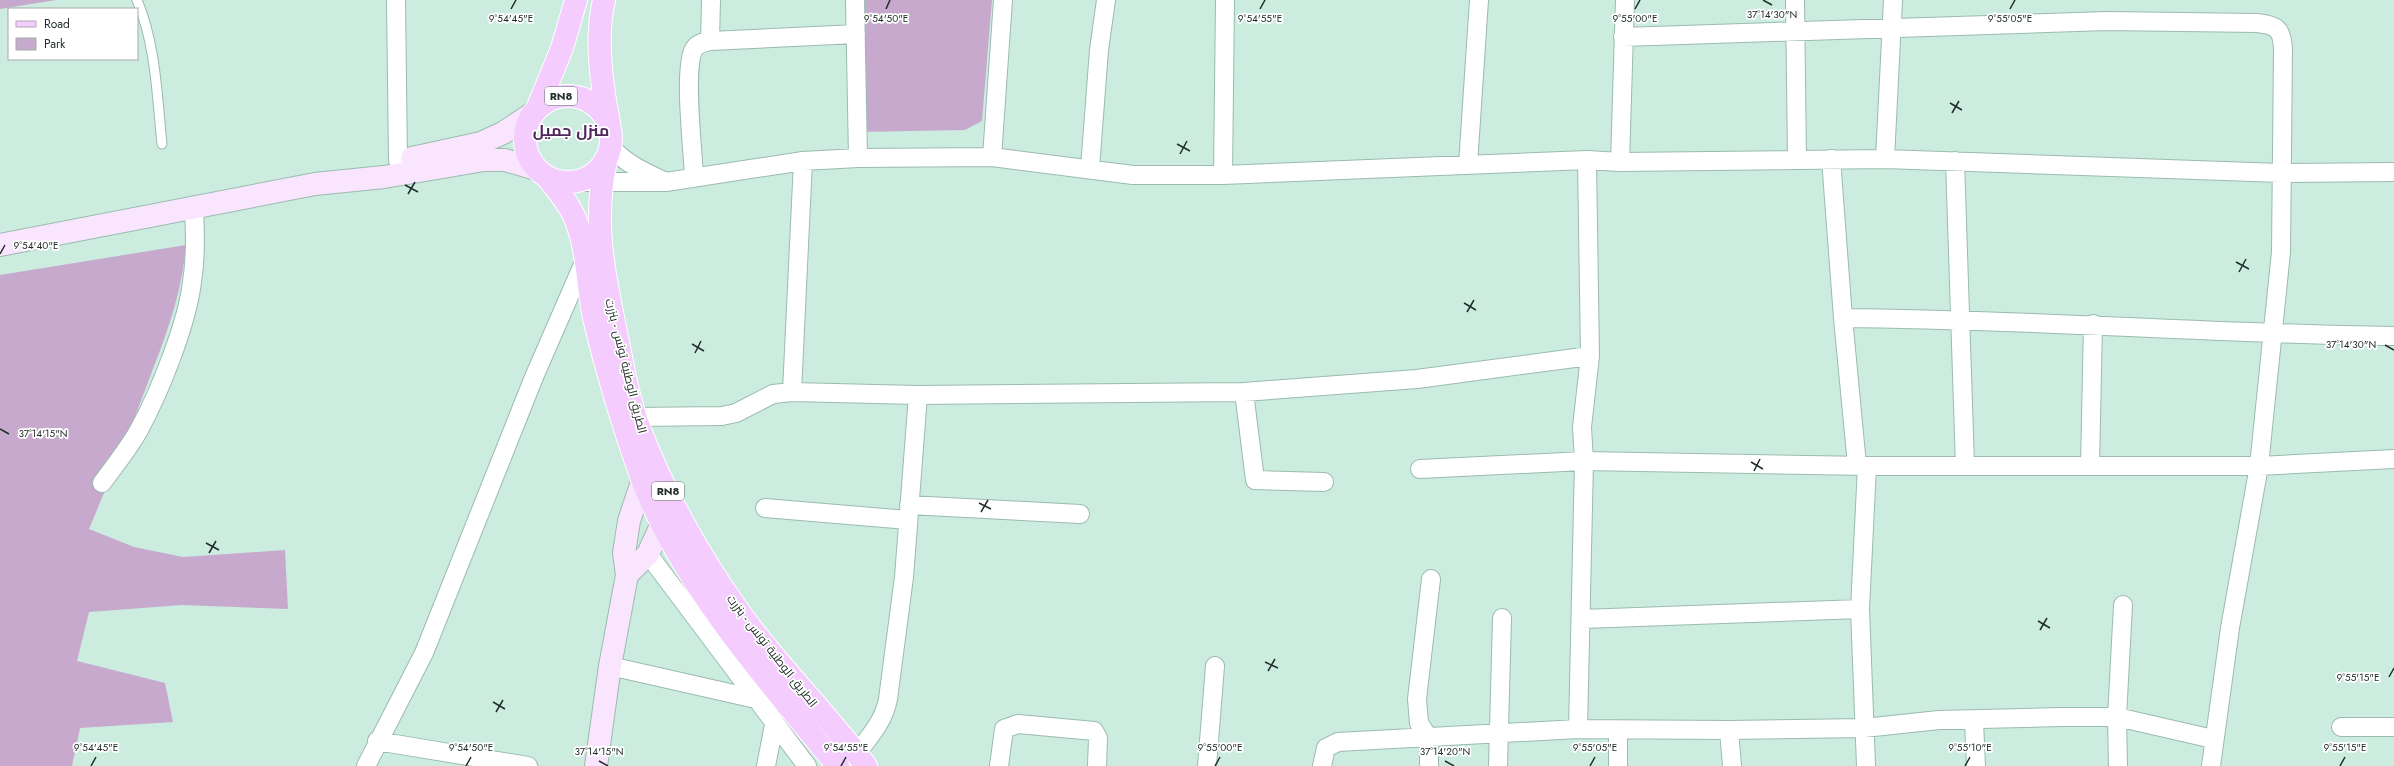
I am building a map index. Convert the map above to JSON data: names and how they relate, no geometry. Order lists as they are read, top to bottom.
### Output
{
  "streets": {
    "main road": ["RN8", "الطريق الوطنية تونس - بنزرت"]
  },
  "crossings": [
    ["RN8", "الطريق الوطنية تونس - بنزرت"]
  ],
  "districts": ["منزل جميل"],
  "legend": ["Road", "Park"],
  "coordinates": [
    "37°14'30\"N",
    "9°54'45\"E",
    "9°54'50\"E",
    "9°54'55\"E",
    "9°55'00\"E",
    "9°55'05\"E",
    "9°54'40\"E",
    "37°14'15\"N",
    "9°55'15\"E",
    "9°55'10\"E",
    "37°14'20\"N"
  ]
}
